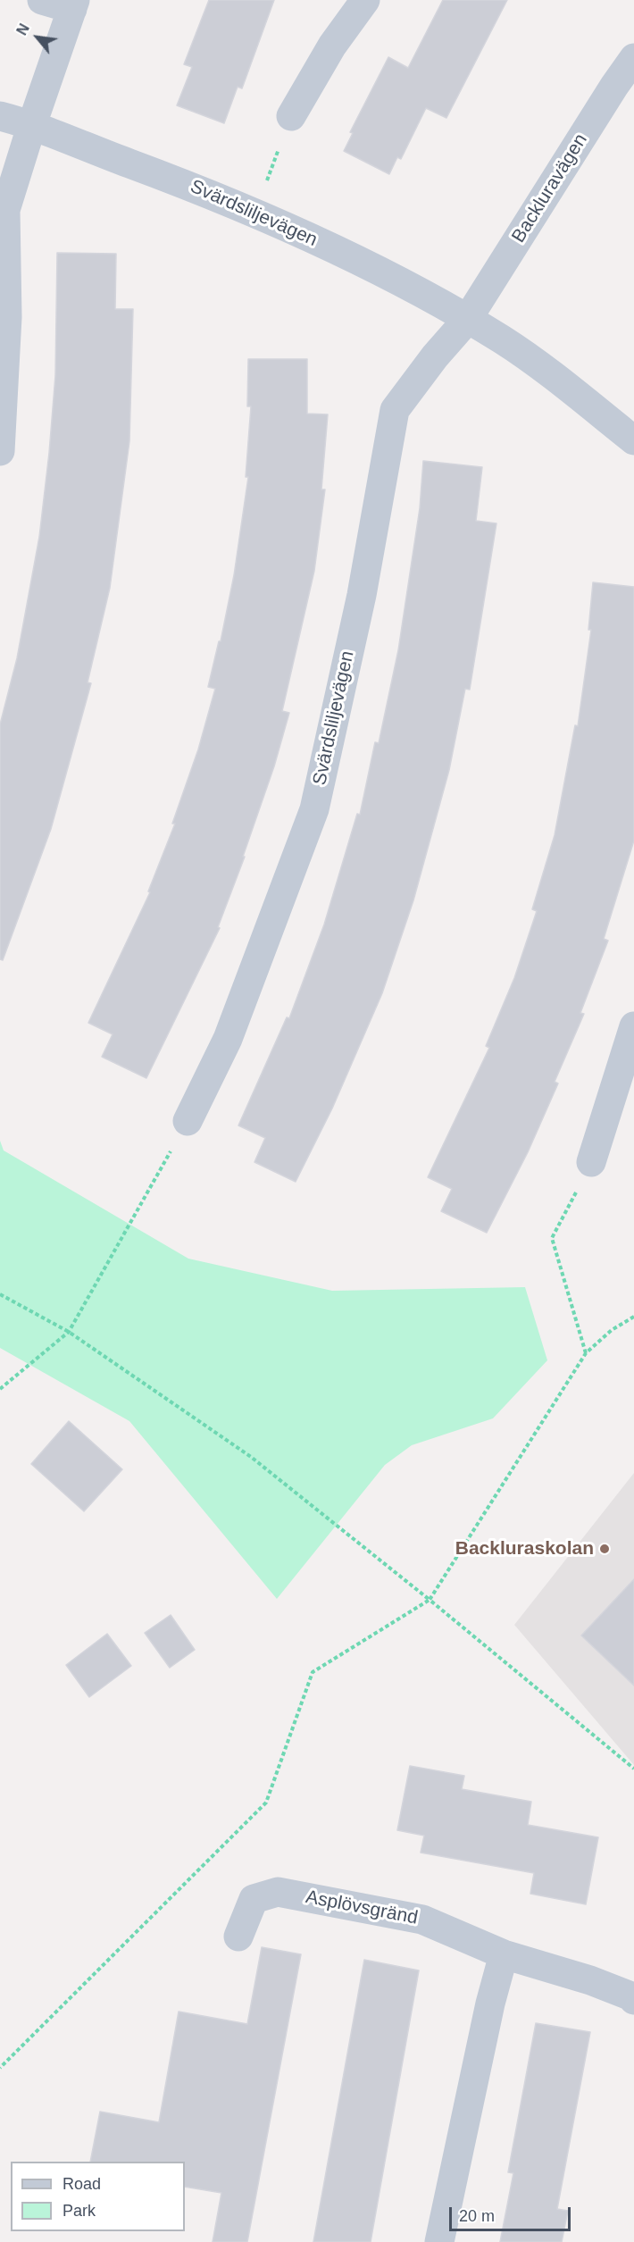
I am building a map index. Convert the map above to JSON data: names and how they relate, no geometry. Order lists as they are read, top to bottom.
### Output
{
  "streets": {
    "street": ["Backluravägen", "Svärdsliljevägen", "Asplövsgränd"]
  },
  "crossings": [
    ["Backluravägen", "Svärdsliljevägen"]
  ],
  "places": ["Backluraskolan"],
  "legend": ["Road", "Park"],
  "scale_bar": "20 m",
  "north": "top left"
}
